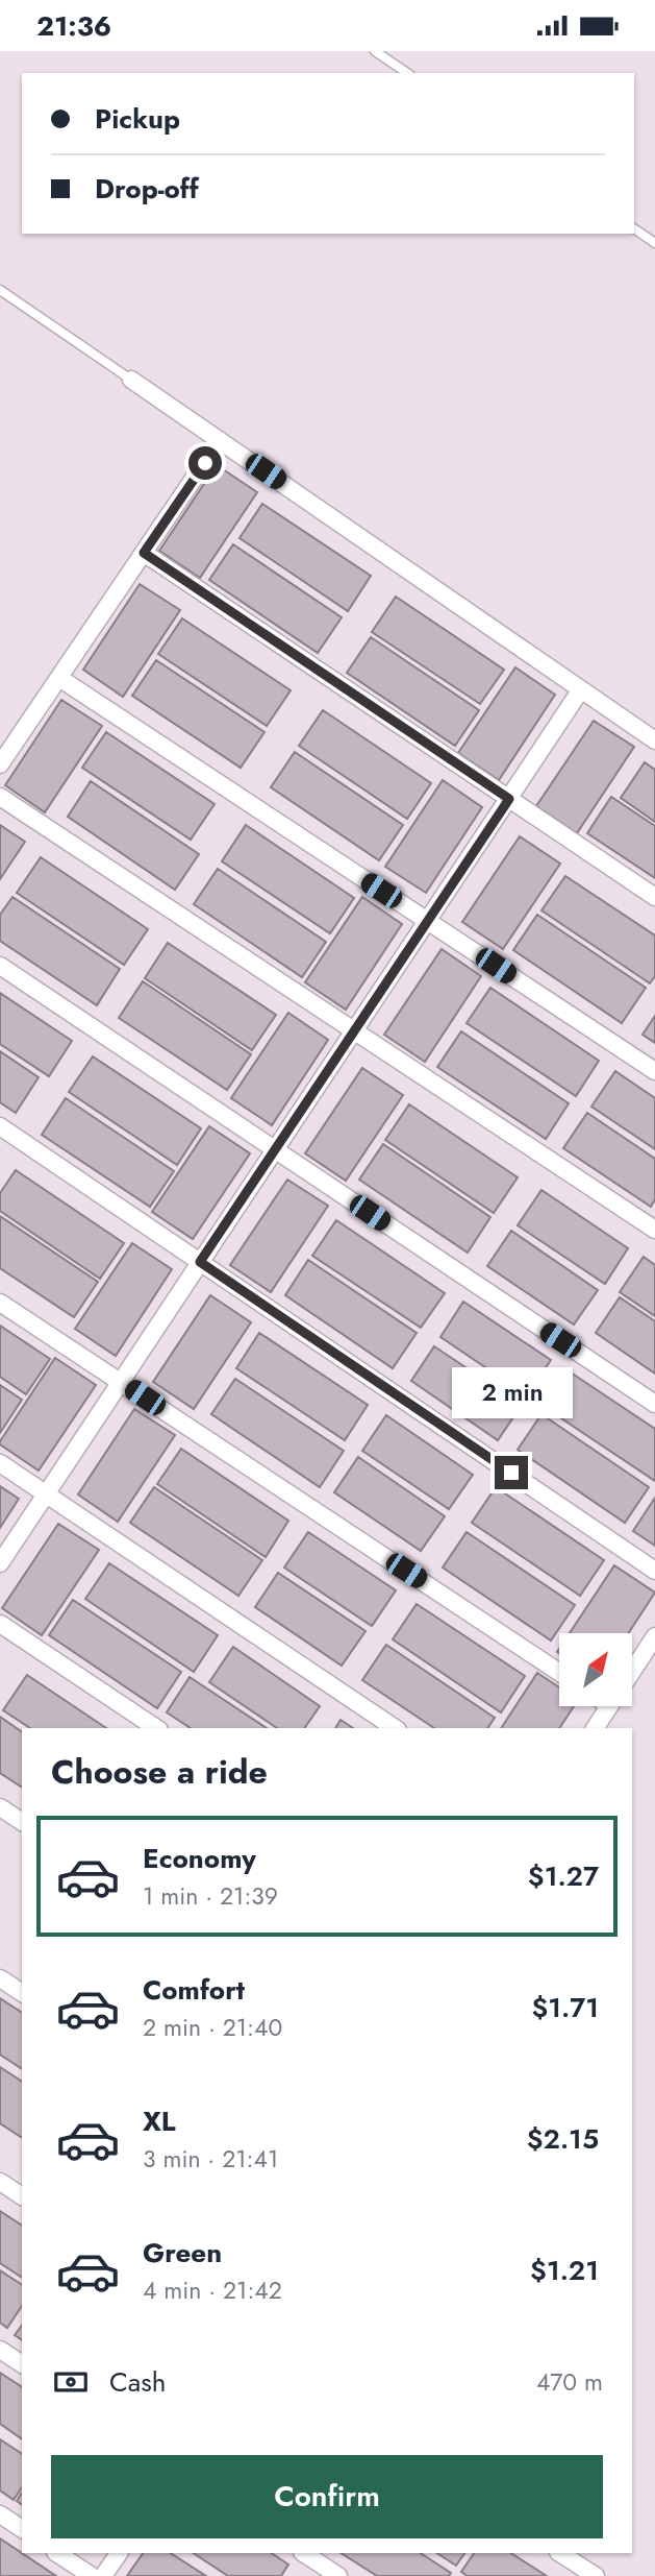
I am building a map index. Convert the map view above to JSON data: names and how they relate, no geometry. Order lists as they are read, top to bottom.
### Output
{
  "north": "top right",
  "page": {
    "status": "21:36",
    "banner": ["Pickup", "Drop-off"],
    "bubble": "2 min",
    "heading": "Choose a ride",
    "list": [
      {
        "name": "Economy",
        "note": "1 min · 21:39",
        "value": "$1.27"
      },
      {
        "name": "Comfort",
        "note": "2 min · 21:40",
        "value": "$1.71"
      },
      {
        "name": "XL",
        "note": "3 min · 21:41",
        "value": "$2.15"
      },
      {
        "name": "Green",
        "note": "4 min · 21:42",
        "value": "$1.21"
      }
    ],
    "pay": ["Cash", "470 m"],
    "buttons": "Confirm"
  }
}
